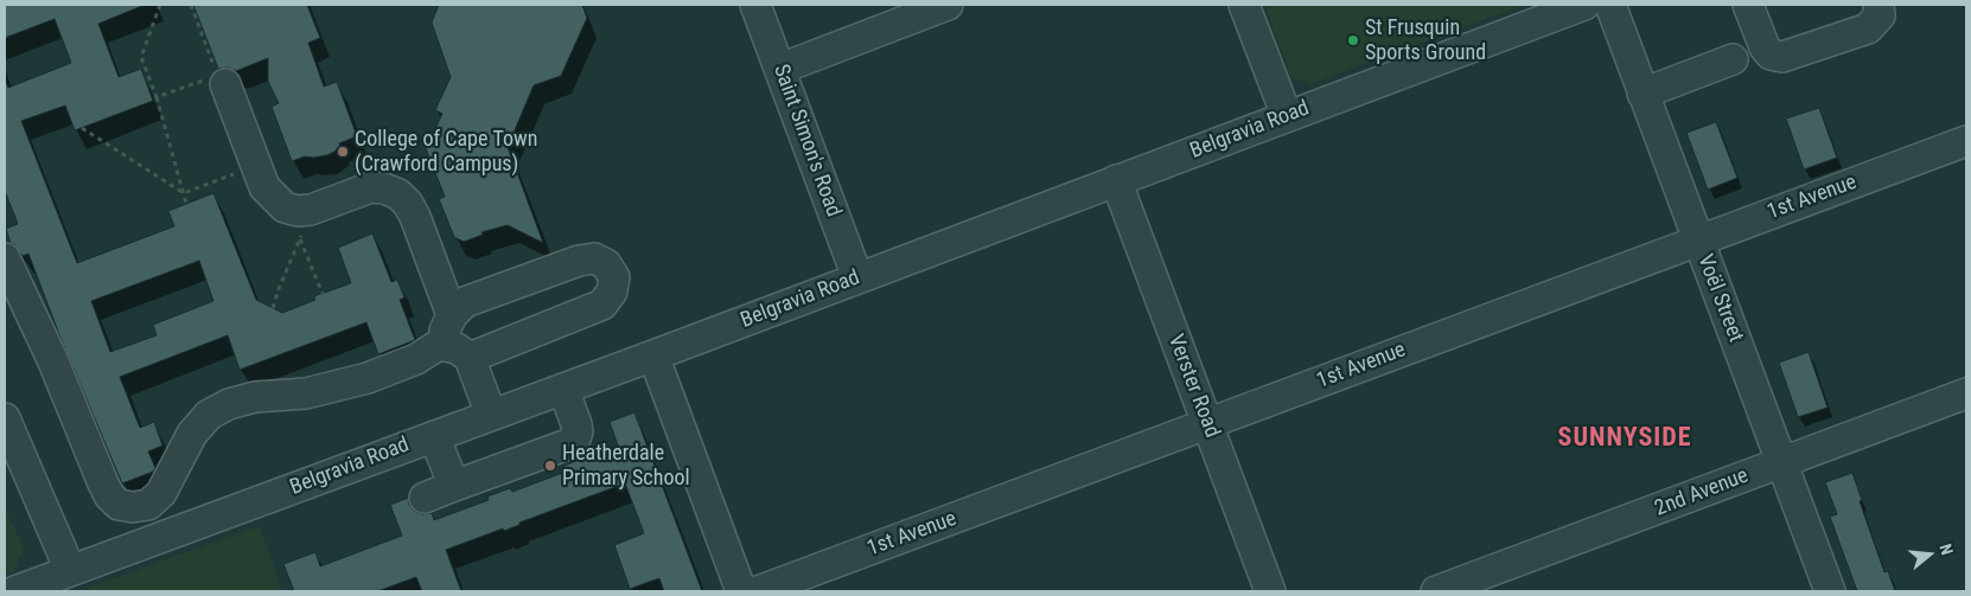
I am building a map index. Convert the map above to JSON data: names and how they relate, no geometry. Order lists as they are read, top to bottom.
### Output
{
  "streets": {
    "street": [
      "Belgravia Road",
      "Saint Simon's Road",
      "1st Avenue",
      "Voël Street",
      "Verster Road",
      "2nd Avenue"
    ]
  },
  "crossings": [
    ["Belgravia Road", "Saint Simon's Road"],
    ["Belgravia Road", "Verster Road"],
    ["1st Avenue", "Voël Street"],
    ["1st Avenue", "Verster Road"],
    ["Voël Street", "2nd Avenue"]
  ],
  "districts": ["SUNNYSIDE"],
  "places": ["St Frusquin Sports Ground", "College of Cape Town (Crawford Campus)", "Heatherdale Primary School"],
  "north": "right"
}
